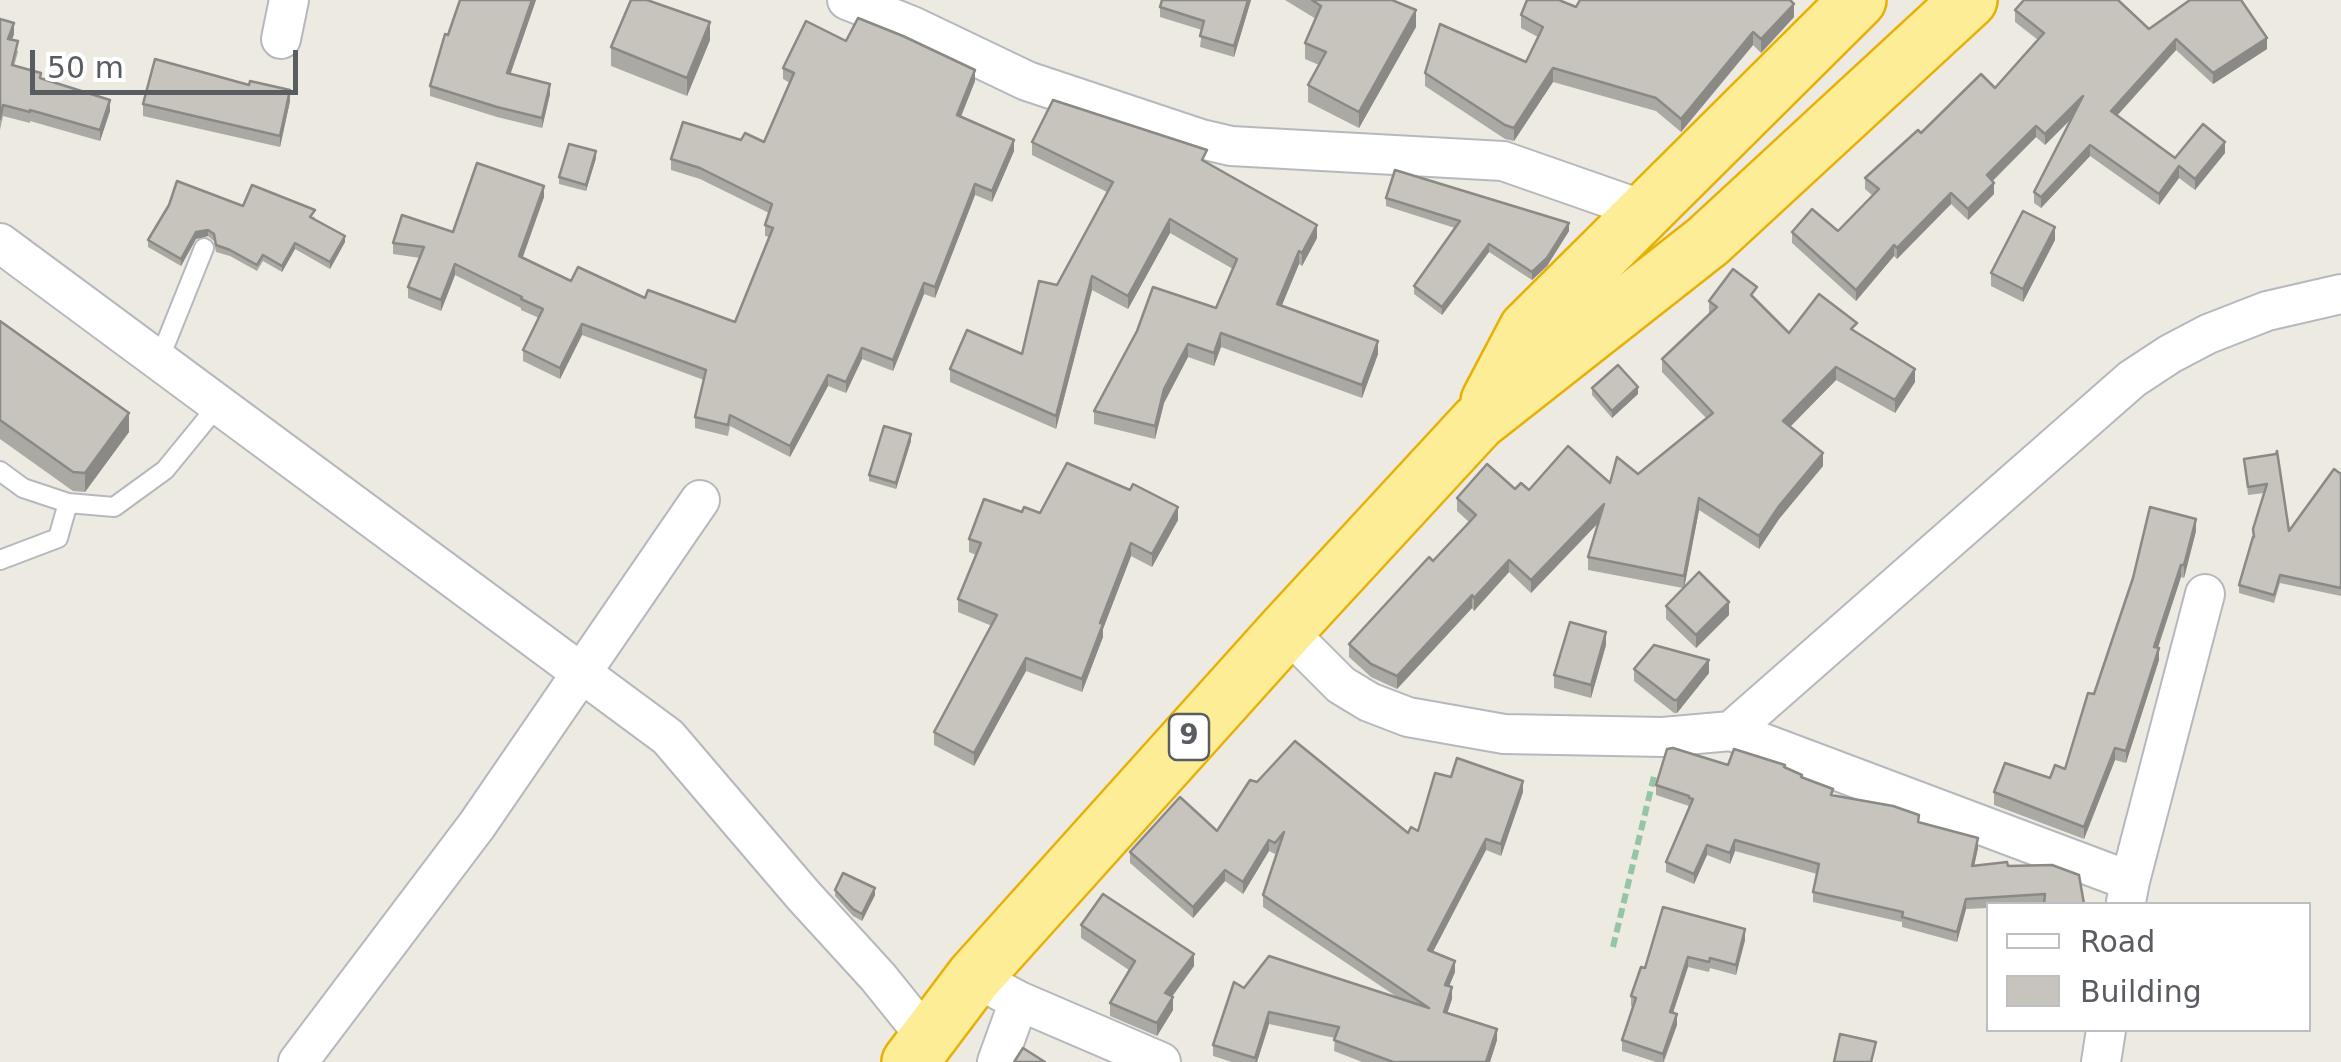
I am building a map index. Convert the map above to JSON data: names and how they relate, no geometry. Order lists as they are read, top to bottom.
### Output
{
  "streets": {
    "highway": ["9"]
  },
  "legend": ["Road", "Building"],
  "scale_bar": "50 m"
}
